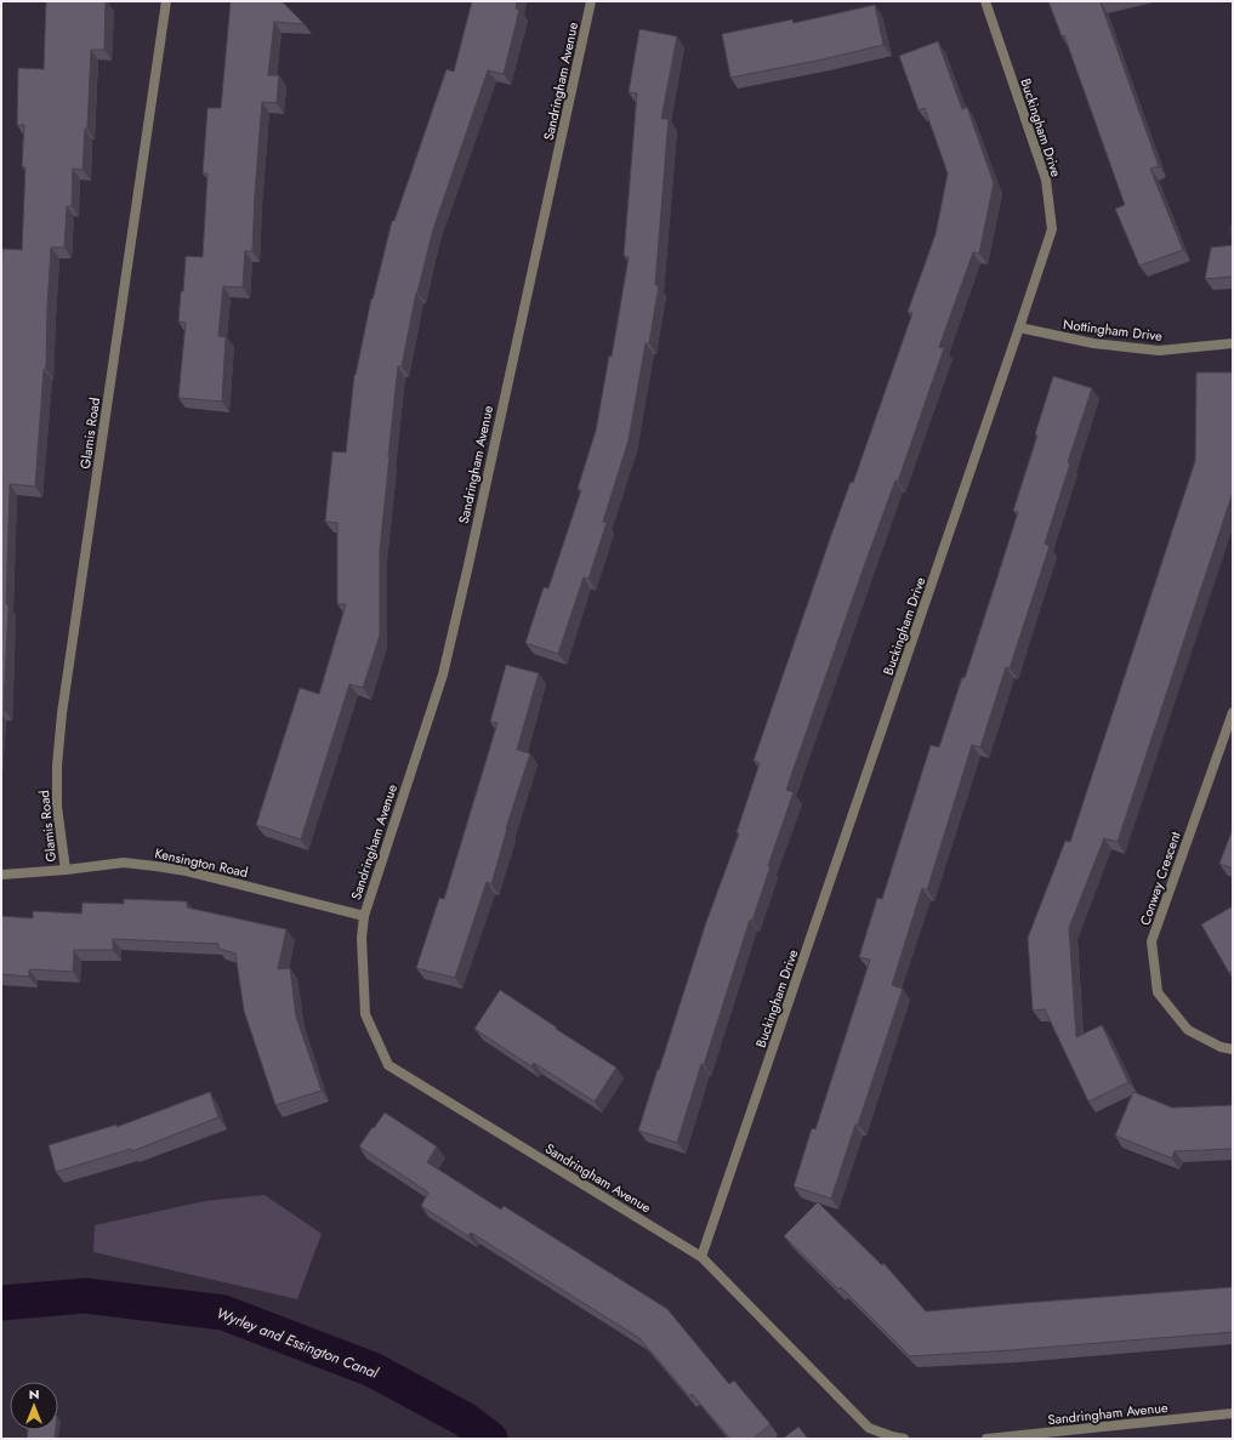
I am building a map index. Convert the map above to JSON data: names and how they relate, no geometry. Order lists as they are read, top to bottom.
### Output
{
  "streets": {
    "street": [
      "Sandringham Avenue",
      "Buckingham Drive",
      "Nottingham Drive",
      "Glamis Road",
      "Kensington Road",
      "Conway Crescent"
    ]
  },
  "crossings": [
    ["Sandringham Avenue", "Buckingham Drive"],
    ["Sandringham Avenue", "Kensington Road"],
    ["Buckingham Drive", "Nottingham Drive"],
    ["Glamis Road", "Kensington Road"]
  ],
  "water": ["Wyrley and Essington Canal"],
  "north": "top"
}
